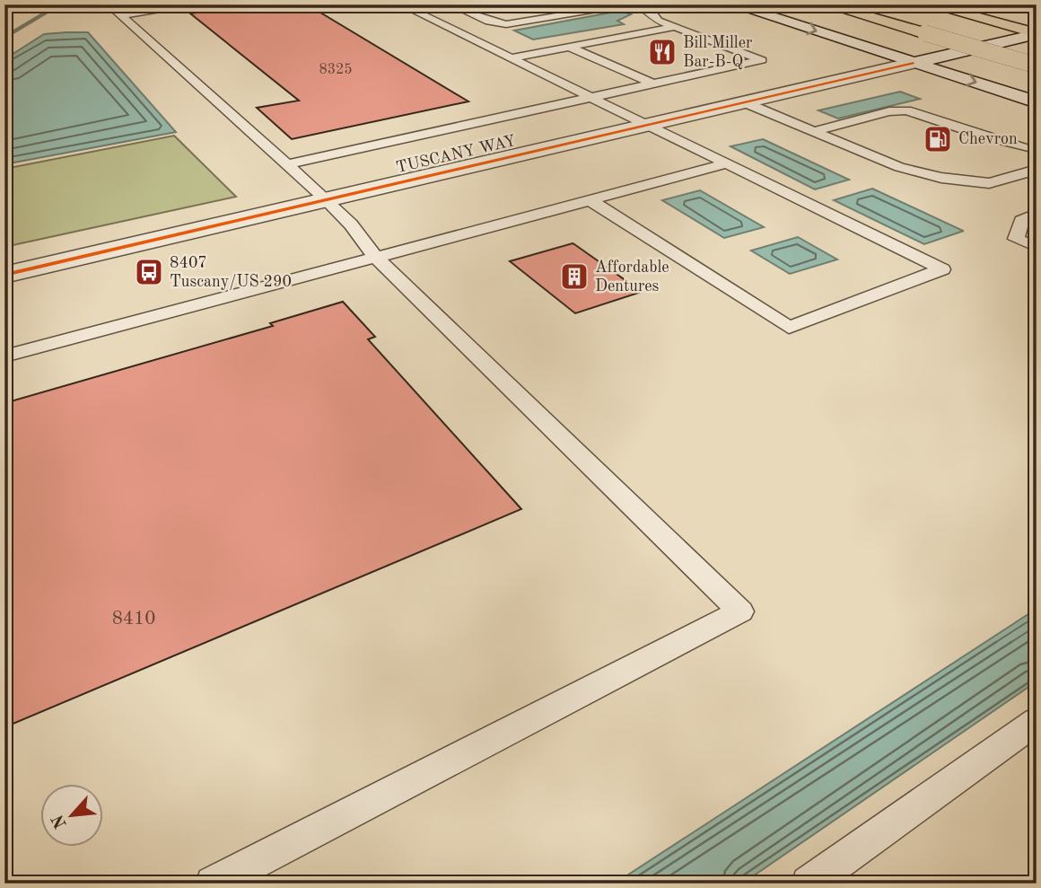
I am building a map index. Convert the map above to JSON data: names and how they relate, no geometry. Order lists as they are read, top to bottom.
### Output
{
  "streets": {
    "street": ["TUSCANY WAY"]
  },
  "places": {
    "restaurant": ["Bill Miller Bar-B-Q"],
    "fuel station": ["Chevron"],
    "bus stop": ["8407 Tuscany/US 290"],
    "building": ["Affordable Dentures"]
  },
  "house_numbers": ["8325", "8410"],
  "north": "bottom left"
}
